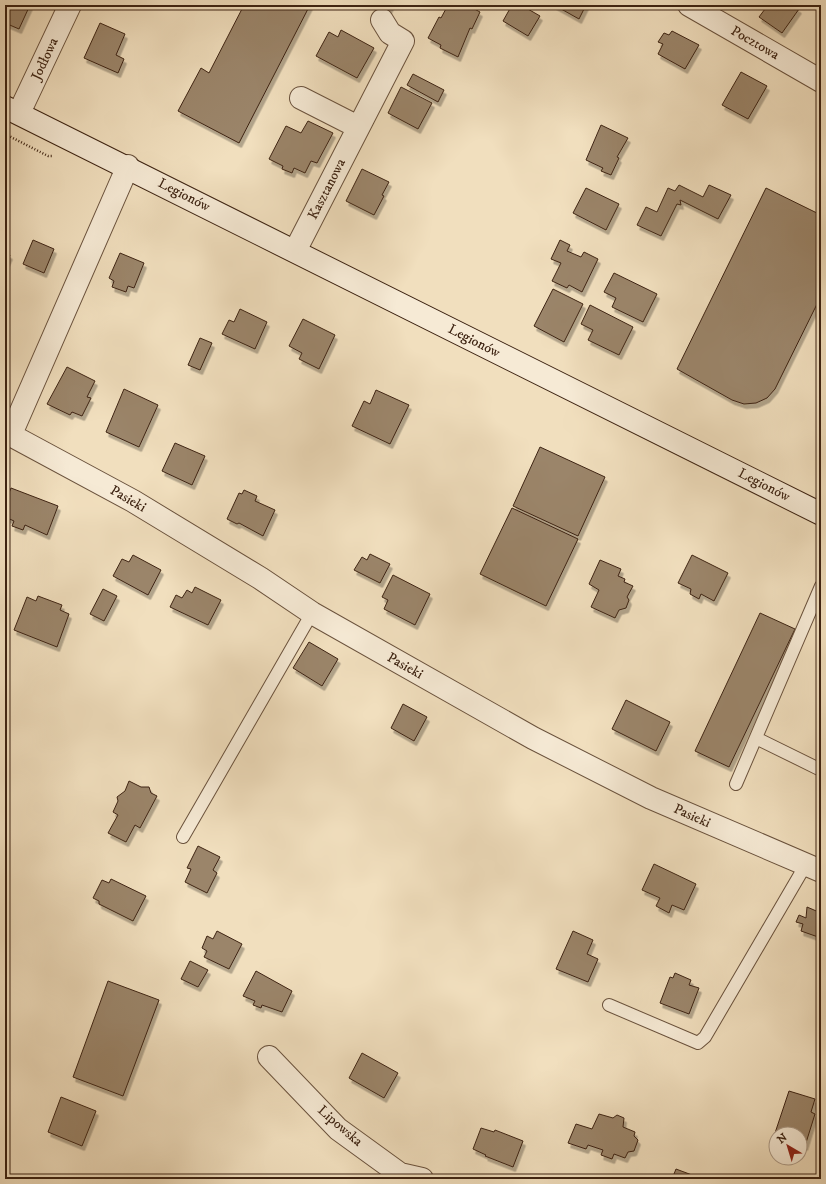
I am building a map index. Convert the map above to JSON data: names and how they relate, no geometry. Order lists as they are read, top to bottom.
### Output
{
  "streets": {
    "street": [
      "Pocztowa",
      "Jodłowa",
      "Kasztanowa",
      "Legionów",
      "Pasieki",
      "Lipowska"
    ]
  },
  "crossings": [
    ["Jodłowa", "Legionów"],
    ["Kasztanowa", "Legionów"]
  ],
  "north": "top left"
}
